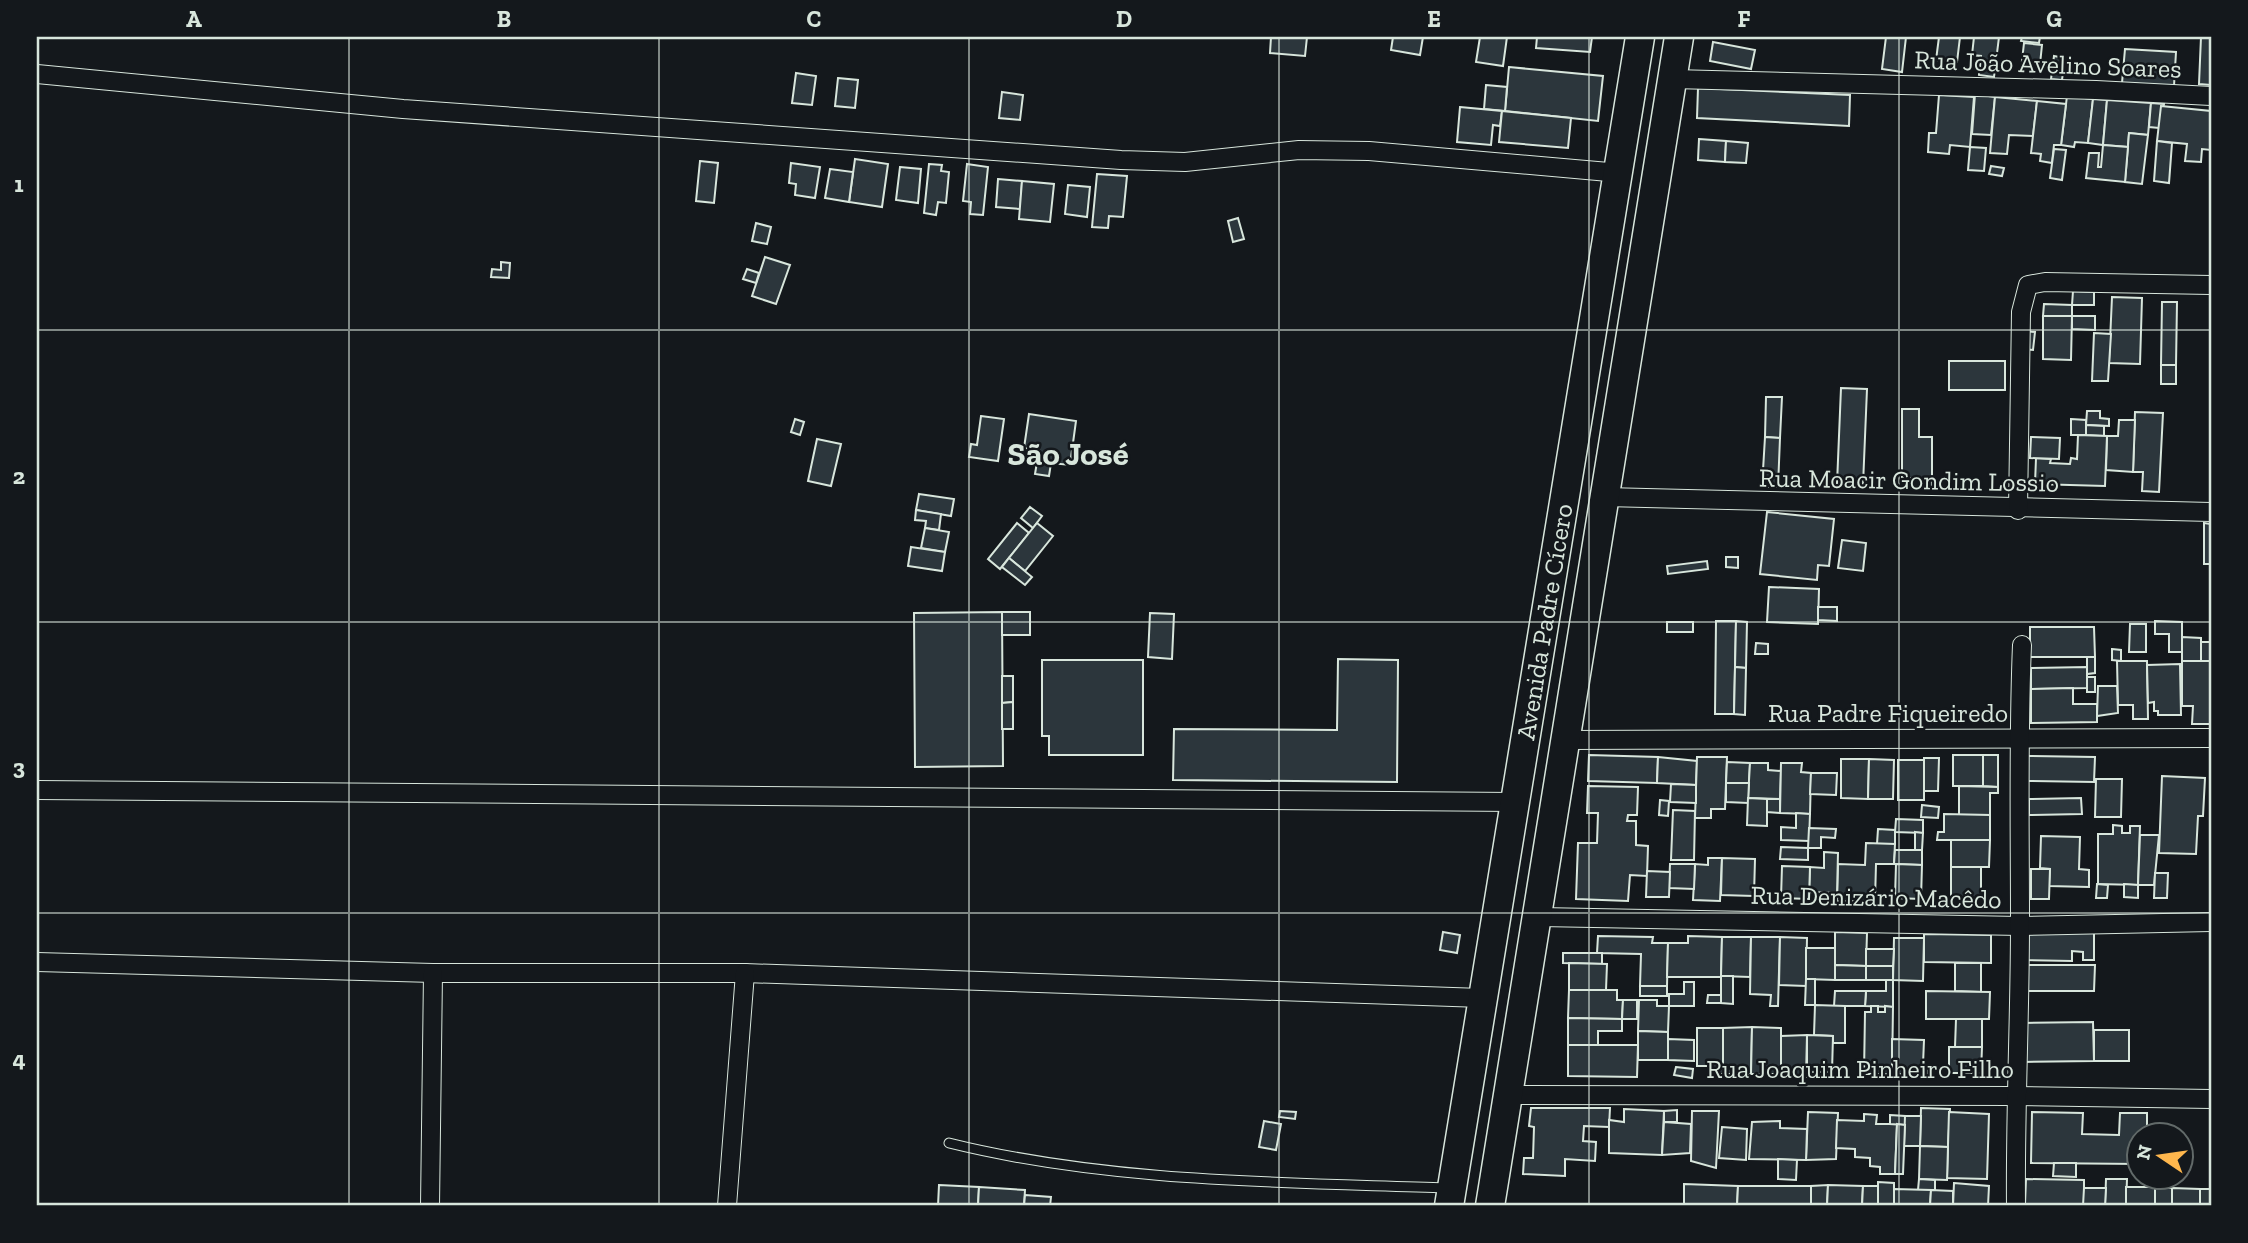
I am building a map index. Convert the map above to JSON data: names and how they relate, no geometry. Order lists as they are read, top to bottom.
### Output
{
  "streets": {
    "highway": ["Avenida Padre Cícero"],
    "street": [
      "Rua João Avelino Soares",
      "Rua Moacir Gondim Lossio",
      "Rua Padre Fiqueiredo",
      "Rua Denizário Macêdo",
      "Rua Joaquim Pinheiro Filho"
    ]
  },
  "crossings": [
    ["Rua João Avelino Soares", "Avenida Padre Cícero"],
    ["Rua Moacir Gondim Lossio", "Avenida Padre Cícero"],
    ["Avenida Padre Cícero", "Rua Padre Fiqueiredo"],
    ["Avenida Padre Cícero", "Rua Denizário Macêdo"],
    ["Avenida Padre Cícero", "Rua Joaquim Pinheiro Filho"]
  ],
  "districts": ["São José"],
  "north": "left",
  "grid": {
    "columns": [
      "A",
      "B",
      "C",
      "D",
      "E",
      "F",
      "G"
    ],
    "rows": [
      "1",
      "2",
      "3",
      "4"
    ]
  }
}
